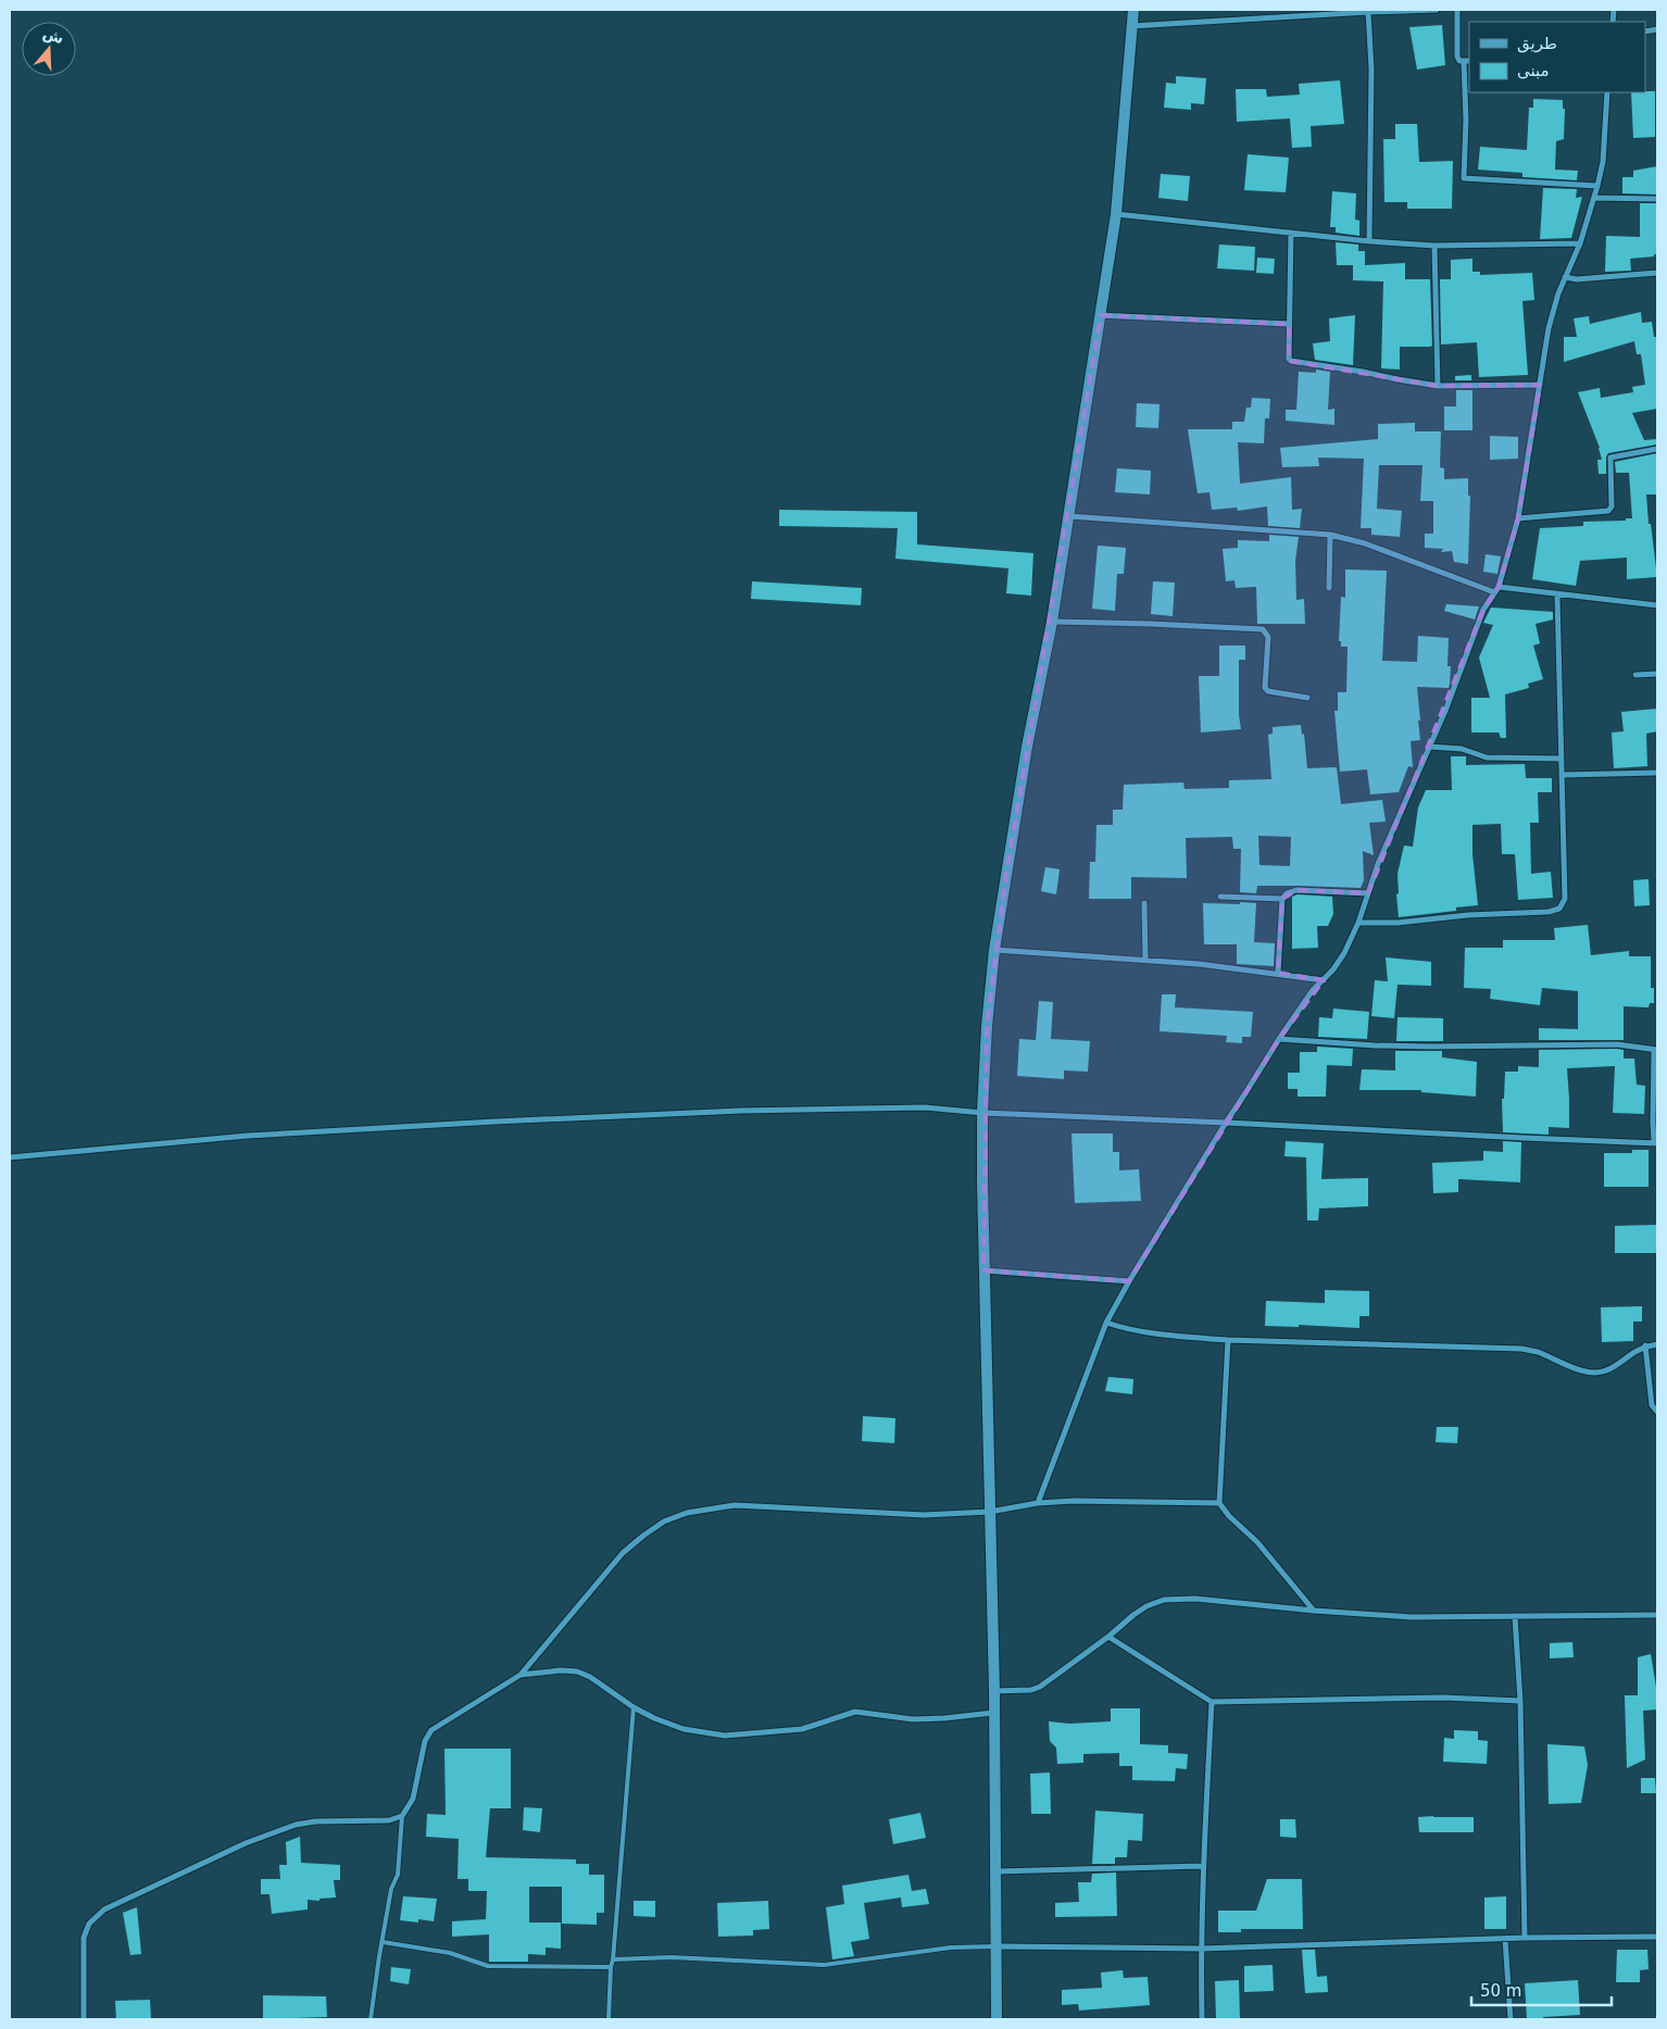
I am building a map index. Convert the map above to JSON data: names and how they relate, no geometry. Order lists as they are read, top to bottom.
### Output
{
  "legend": ["طريق", "مبنى"],
  "scale_bar": "50 m",
  "north": "top"
}
